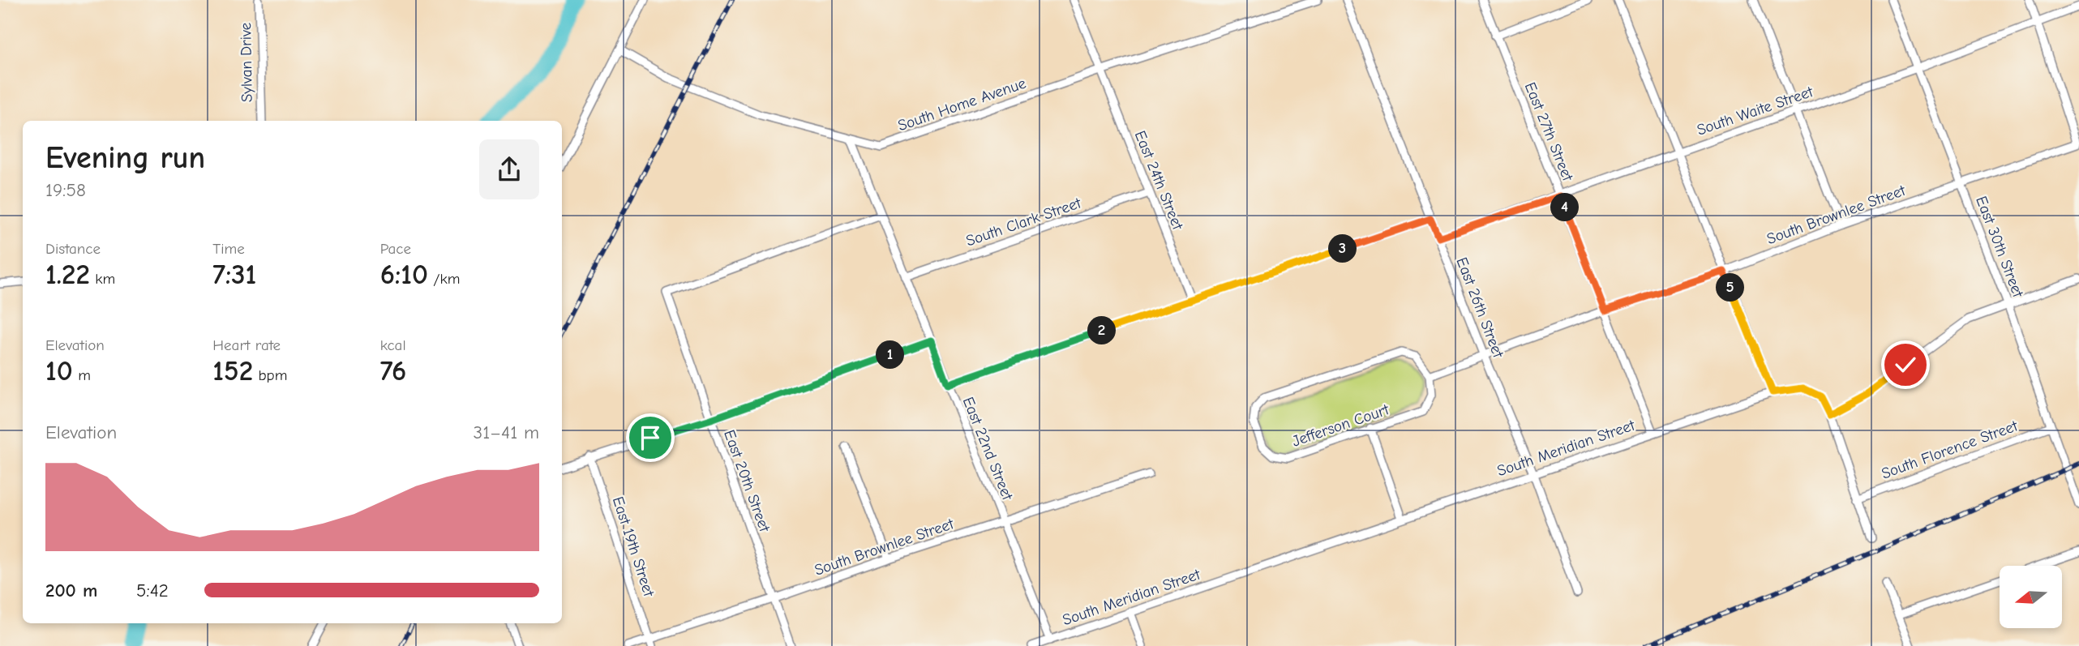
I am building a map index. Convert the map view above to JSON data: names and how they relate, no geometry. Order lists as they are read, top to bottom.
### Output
{
  "streets": {
    "street": [
      "Sylvan Drive",
      "South Home Avenue",
      "South Waite Street",
      "East 27th Street",
      "East 24th Street",
      "South Brownlee Street",
      "South Clark Street",
      "East 30th Street",
      "East 26th Street",
      "Jefferson Court",
      "South Meridian Street",
      "East 22nd Street",
      "South Florence Street",
      "East 20th Street",
      "East 19th Street"
    ]
  },
  "crossings": [
    ["South Home Avenue", "East 24th Street"],
    ["South Home Avenue", "East 22nd Street"],
    ["South Waite Street", "East 27th Street"],
    ["South Waite Street", "South Brownlee Street"],
    ["South Waite Street", "East 30th Street"],
    ["South Waite Street", "East 26th Street"],
    ["East 27th Street", "South Brownlee Street"],
    ["East 27th Street", "South Meridian Street"],
    ["East 24th Street", "South Clark Street"],
    ["South Brownlee Street", "East 30th Street"],
    ["South Brownlee Street", "East 26th Street"],
    ["South Brownlee Street", "Jefferson Court"],
    ["South Brownlee Street", "East 22nd Street"],
    ["South Brownlee Street", "East 20th Street"],
    ["South Brownlee Street", "East 19th Street"],
    ["South Clark Street", "East 22nd Street"],
    ["East 30th Street", "South Florence Street"],
    ["East 26th Street", "South Meridian Street"],
    ["South Meridian Street", "East 22nd Street"],
    ["South Meridian Street", "South Florence Street"],
    ["East 22nd Street", "East 20th Street"]
  ],
  "north": "left",
  "page": {
    "heading": ["Evening run", "19:58"],
    "pins": [
      "4",
      "3",
      "5",
      "2",
      "1"
    ],
    "stats": [
      ["Distance", "1.22 km"],
      ["Time", "7:31"],
      ["Pace", "6:10 /km"],
      ["Elevation", "10 m"],
      ["Heart rate", "152 bpm"],
      ["kcal", "76"]
    ],
    "chart": ["Elevation", "31–41 m"],
    "list": [
      {
        "name": "200 m",
        "note": "5:42"
      }
    ]
  }
}
